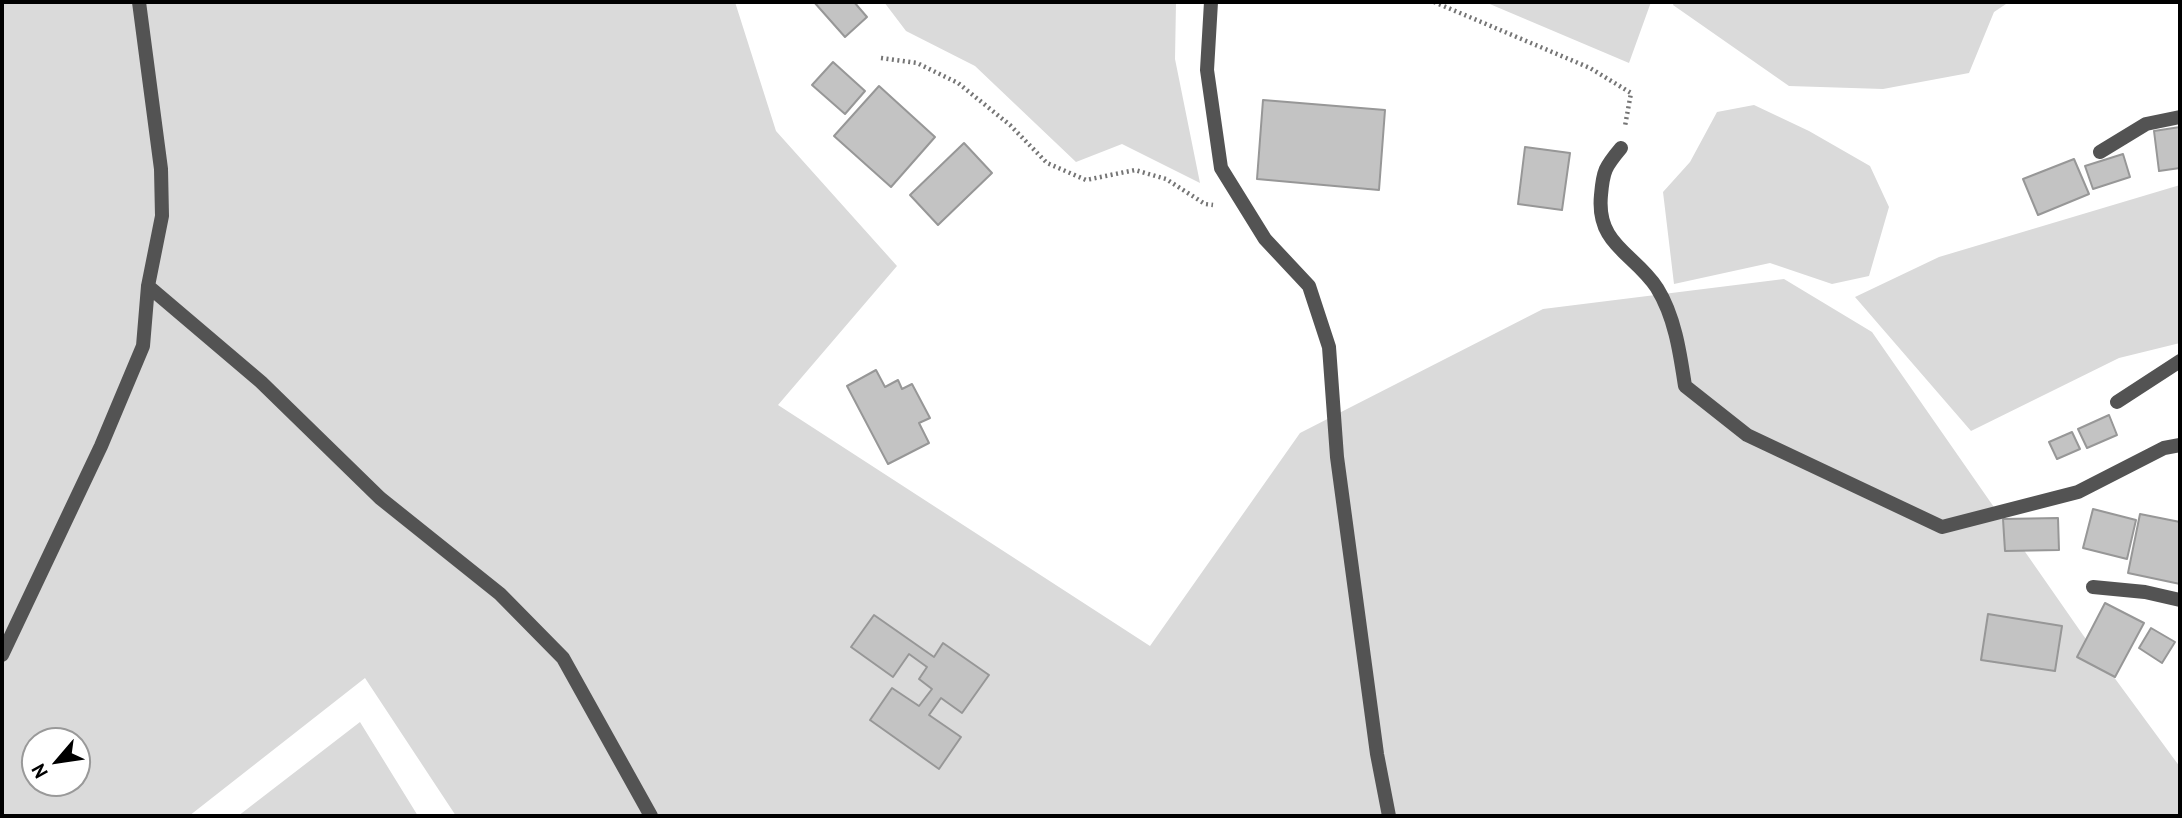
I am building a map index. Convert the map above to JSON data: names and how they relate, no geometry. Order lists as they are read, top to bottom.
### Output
{
  "north": "bottom left"
}
